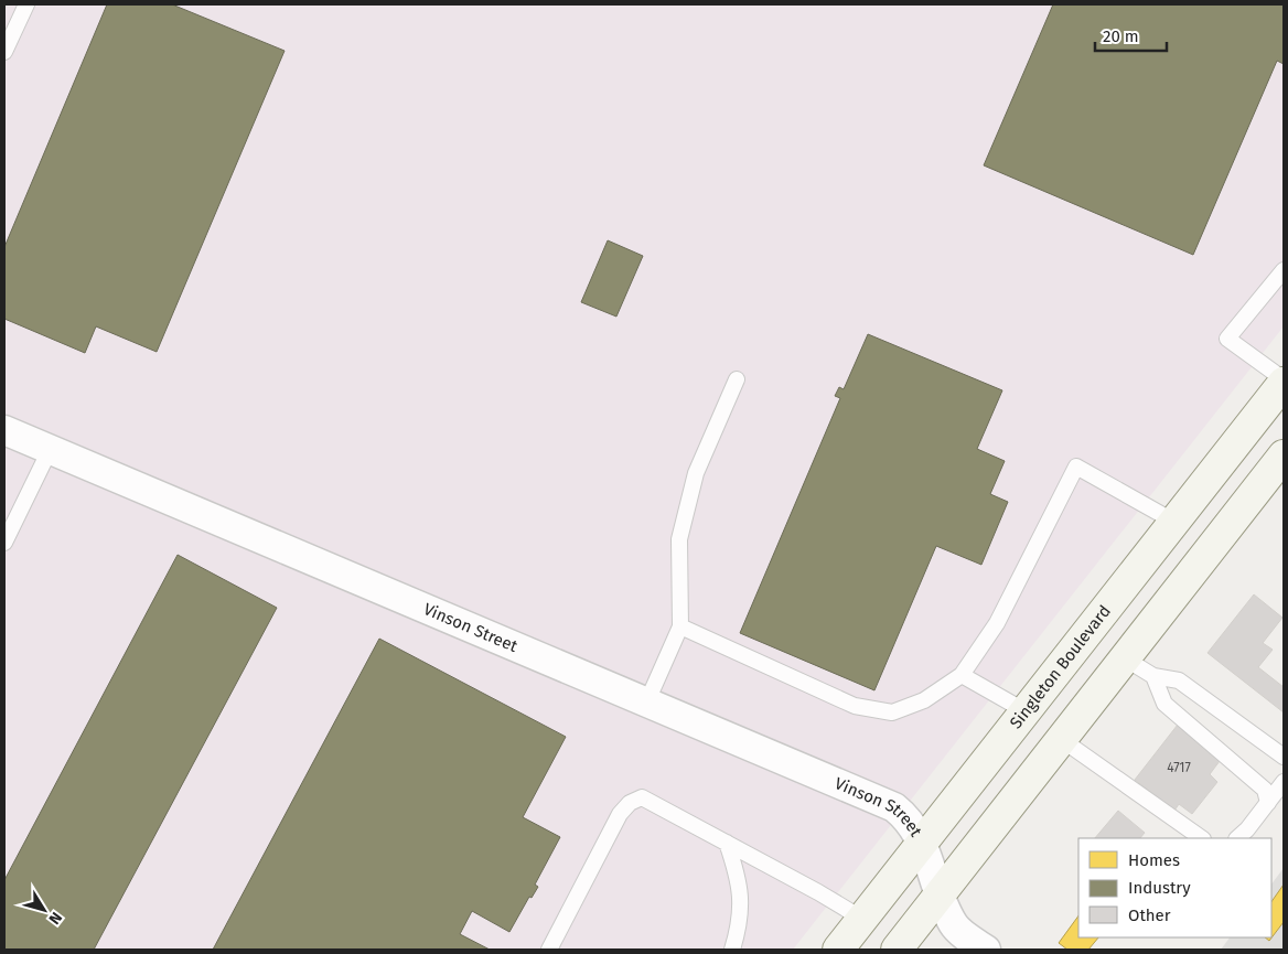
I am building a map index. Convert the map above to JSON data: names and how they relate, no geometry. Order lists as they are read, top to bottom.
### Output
{
  "streets": {
    "main road": ["Singleton Boulevard"],
    "street": ["Vinson Street"]
  },
  "crossings": [
    ["Vinson Street", "Singleton Boulevard"]
  ],
  "house_numbers": ["4717"],
  "legend": ["Homes", "Industry", "Other"],
  "scale_bar": "20 m",
  "north": "bottom right"
}
